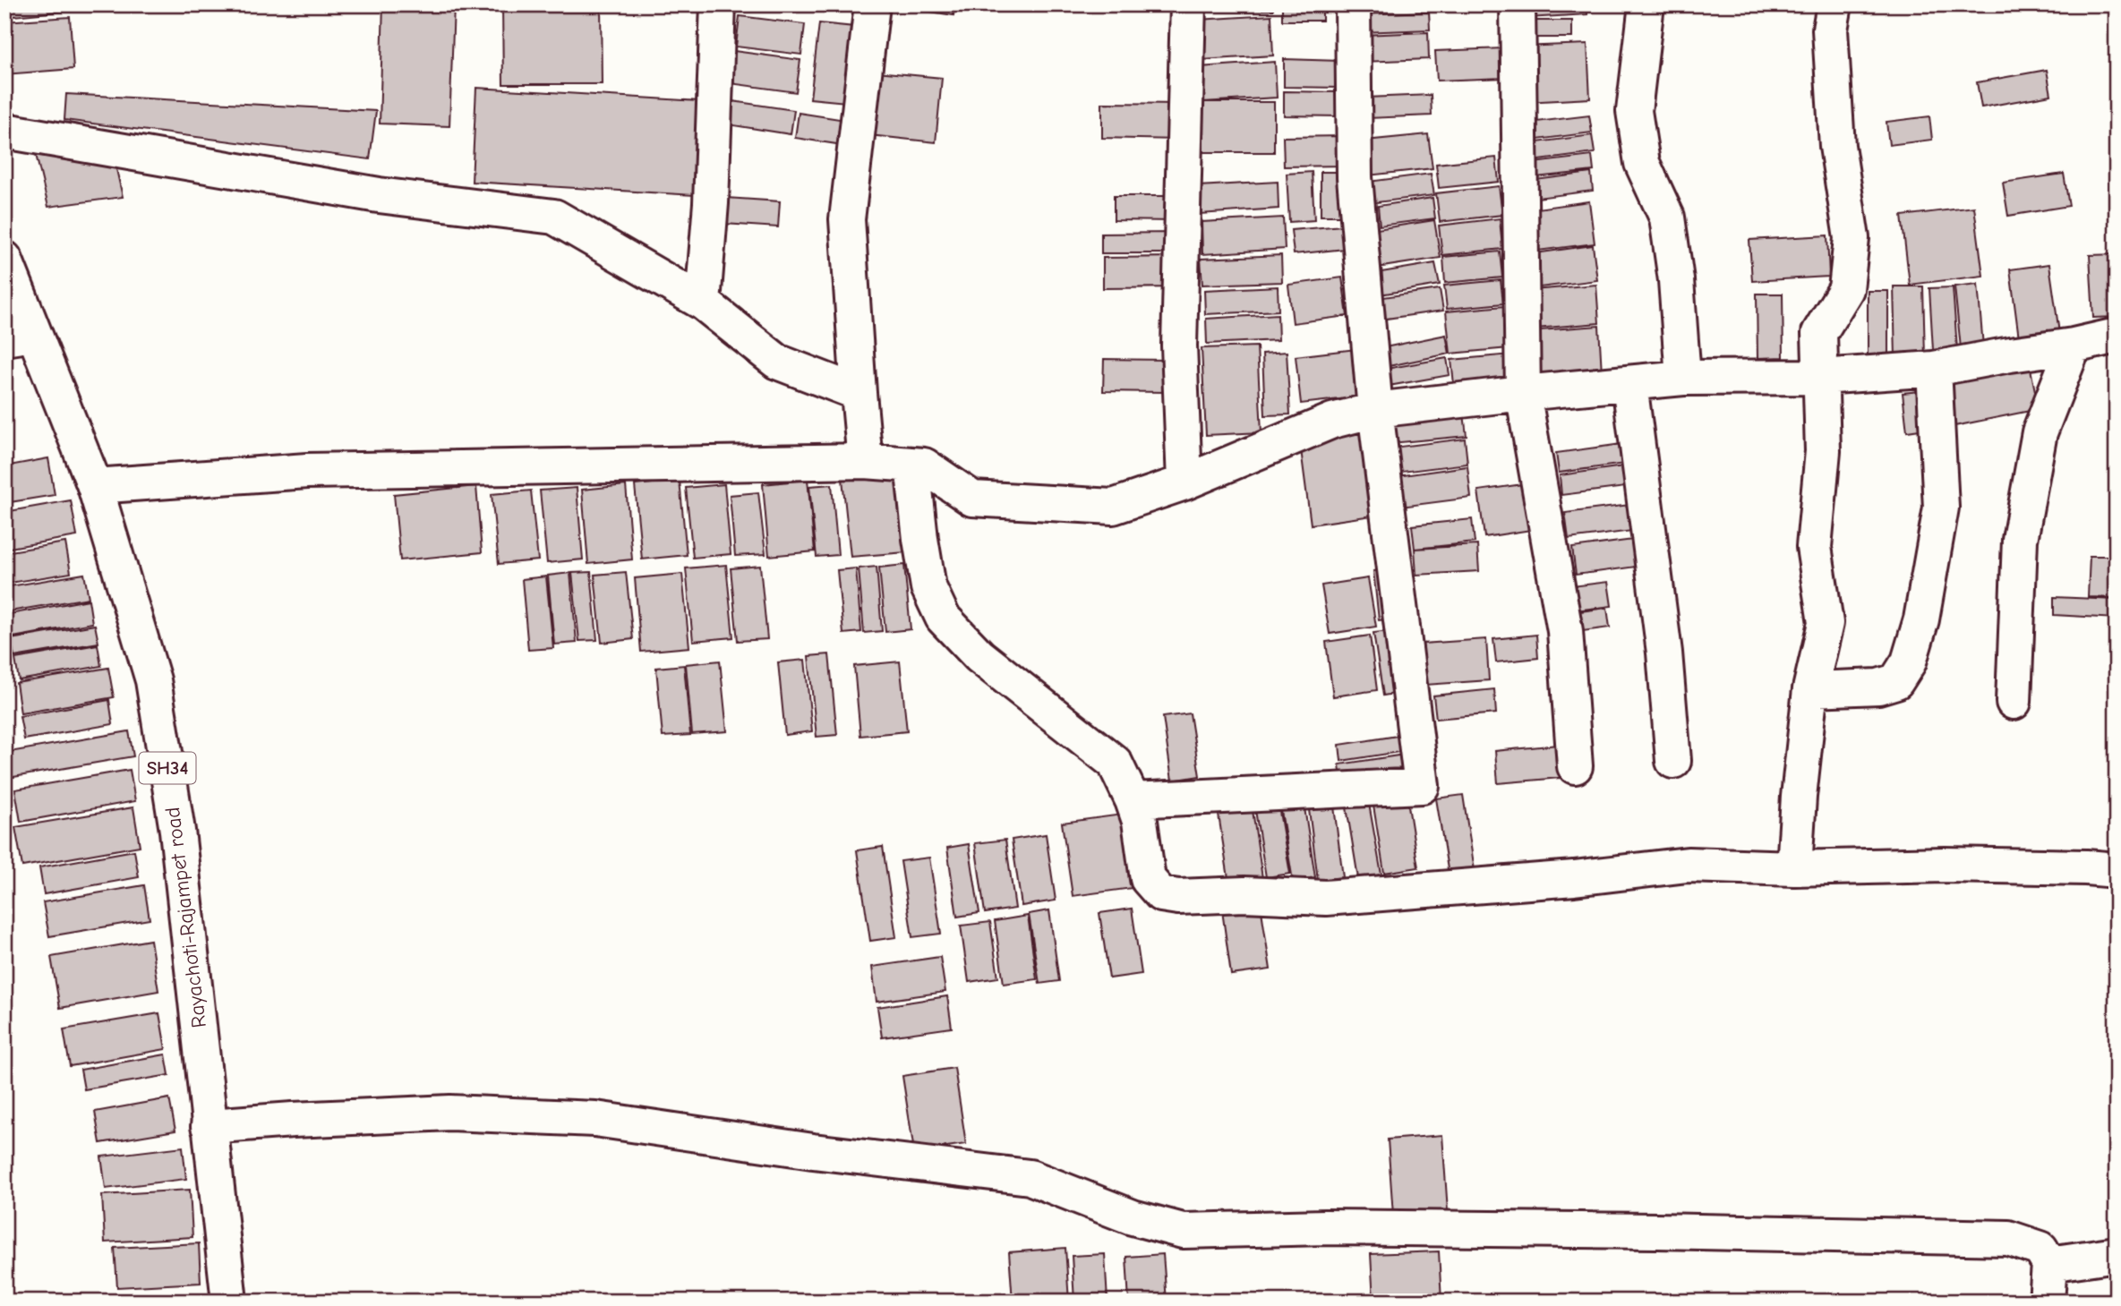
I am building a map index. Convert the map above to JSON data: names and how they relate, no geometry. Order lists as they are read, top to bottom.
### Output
{
  "streets": {
    "street": ["SH34", "Rayachoti-Rajampet road"]
  }
}
